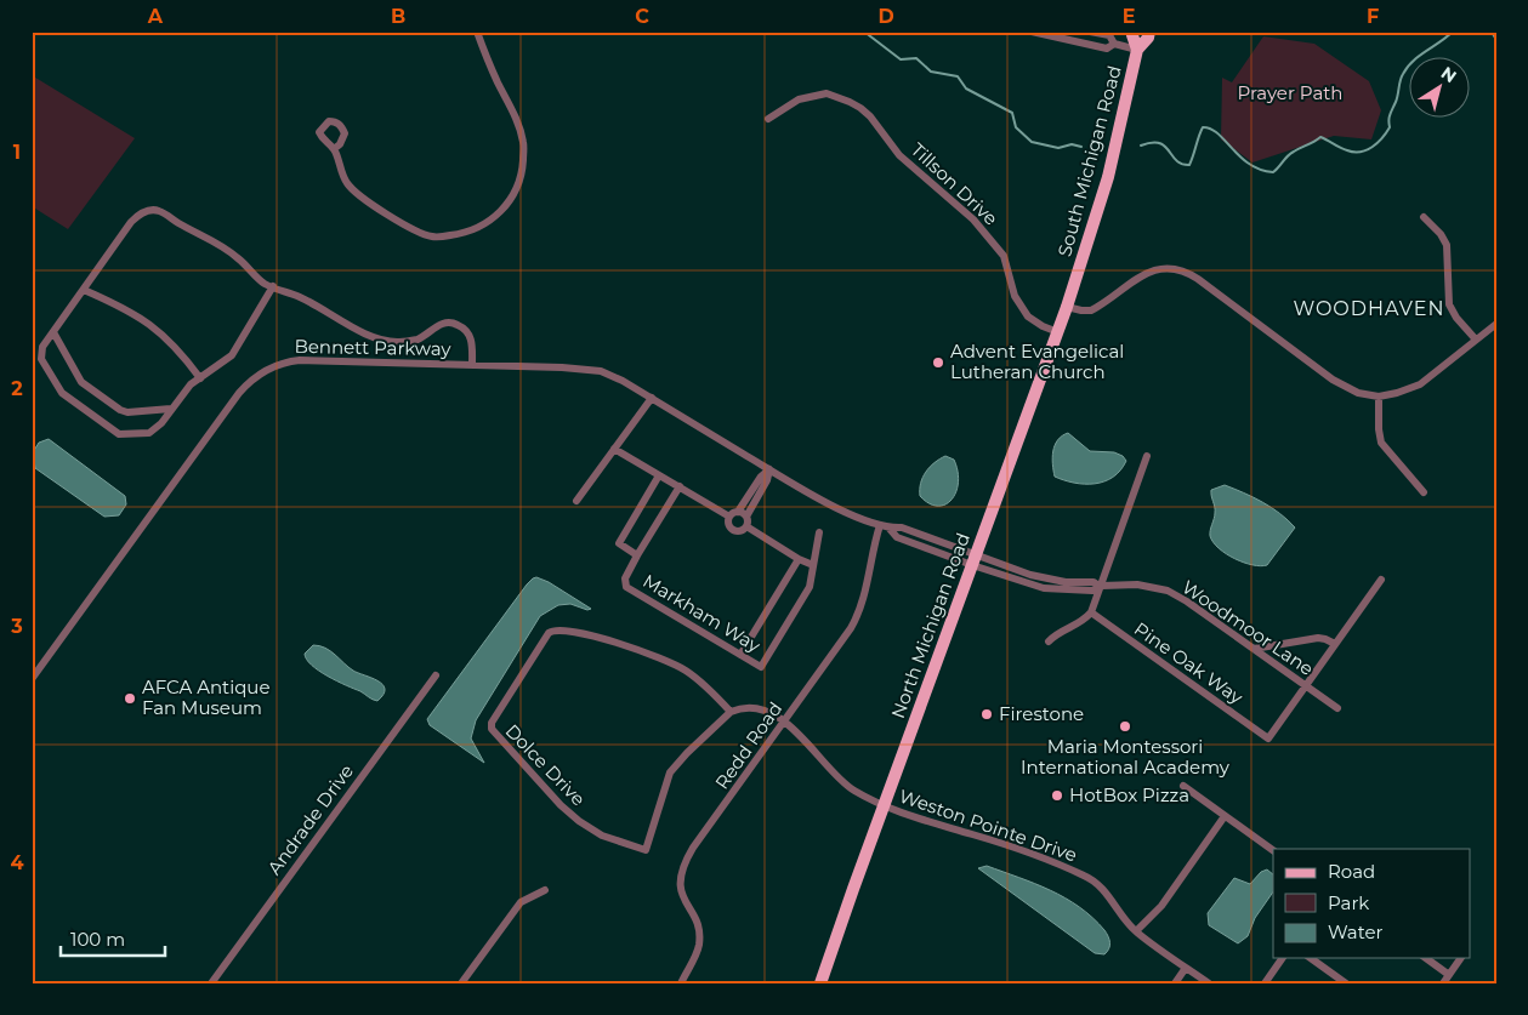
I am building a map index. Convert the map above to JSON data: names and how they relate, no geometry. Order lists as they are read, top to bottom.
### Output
{
  "streets": {
    "main road": ["South Michigan Road", "North Michigan Road"],
    "street": [
      "Tillson Drive",
      "Bennett Parkway",
      "Markham Way",
      "Woodmoor Lane",
      "Pine Oak Way",
      "Redd Road",
      "Dolce Drive",
      "Andrade Drive",
      "Weston Pointe Drive"
    ]
  },
  "crossings": [
    ["South Michigan Road", "North Michigan Road"],
    ["Tillson Drive", "North Michigan Road"],
    ["Bennett Parkway", "North Michigan Road"],
    ["Bennett Parkway", "Woodmoor Lane"],
    ["Bennett Parkway", "Redd Road"],
    ["North Michigan Road", "Woodmoor Lane"],
    ["North Michigan Road", "Weston Pointe Drive"],
    ["Woodmoor Lane", "Pine Oak Way"],
    ["Redd Road", "Weston Pointe Drive"],
    ["Dolce Drive", "Weston Pointe Drive"]
  ],
  "districts": ["WOODHAVEN"],
  "parks": ["Prayer Path"],
  "places": [
    "Advent Evangelical Lutheran Church",
    "AFCA Antique Fan Museum",
    "Firestone",
    "Maria Montessori International Academy",
    "HotBox Pizza"
  ],
  "legend": ["Road", "Park", "Water"],
  "scale_bar": "100 m",
  "north": "top right",
  "grid": {
    "columns": [
      "A",
      "B",
      "C",
      "D",
      "E",
      "F"
    ],
    "rows": [
      "1",
      "2",
      "3",
      "4"
    ]
  }
}
